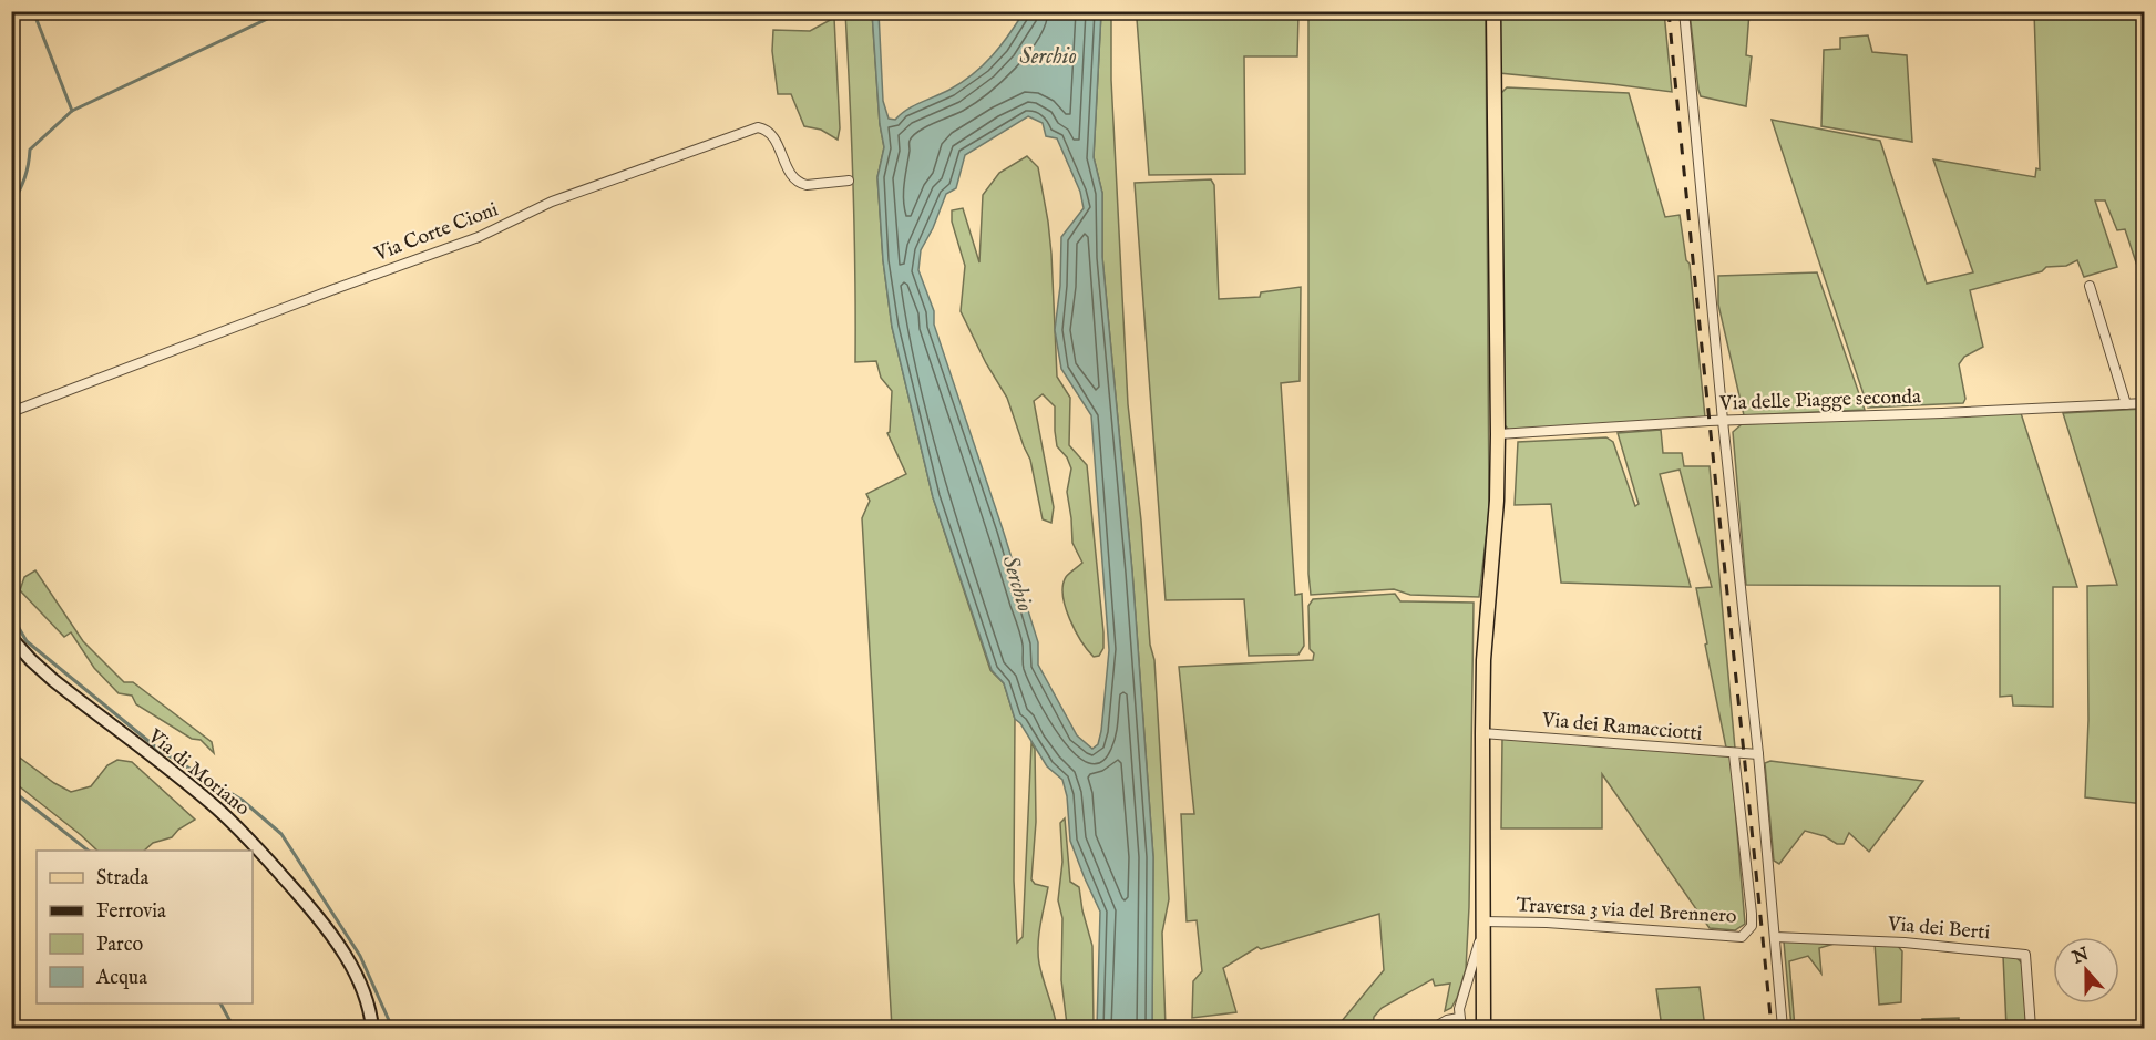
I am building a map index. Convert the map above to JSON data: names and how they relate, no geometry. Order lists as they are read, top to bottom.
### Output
{
  "streets": {
    "main road": ["Via di Moriano"],
    "street": [
      "Via Corte Cioni",
      "Via delle Piagge seconda",
      "Via dei Ramacciotti",
      "Traversa 3 via del Brennero",
      "Via dei Berti"
    ]
  },
  "crossings": [
    ["Via dei Ramacciotti", "Traversa 3 via del Brennero"]
  ],
  "water": ["Serchio"],
  "legend": [
    "Strada",
    "Ferrovia",
    "Parco",
    "Acqua"
  ],
  "north": "top"
}
